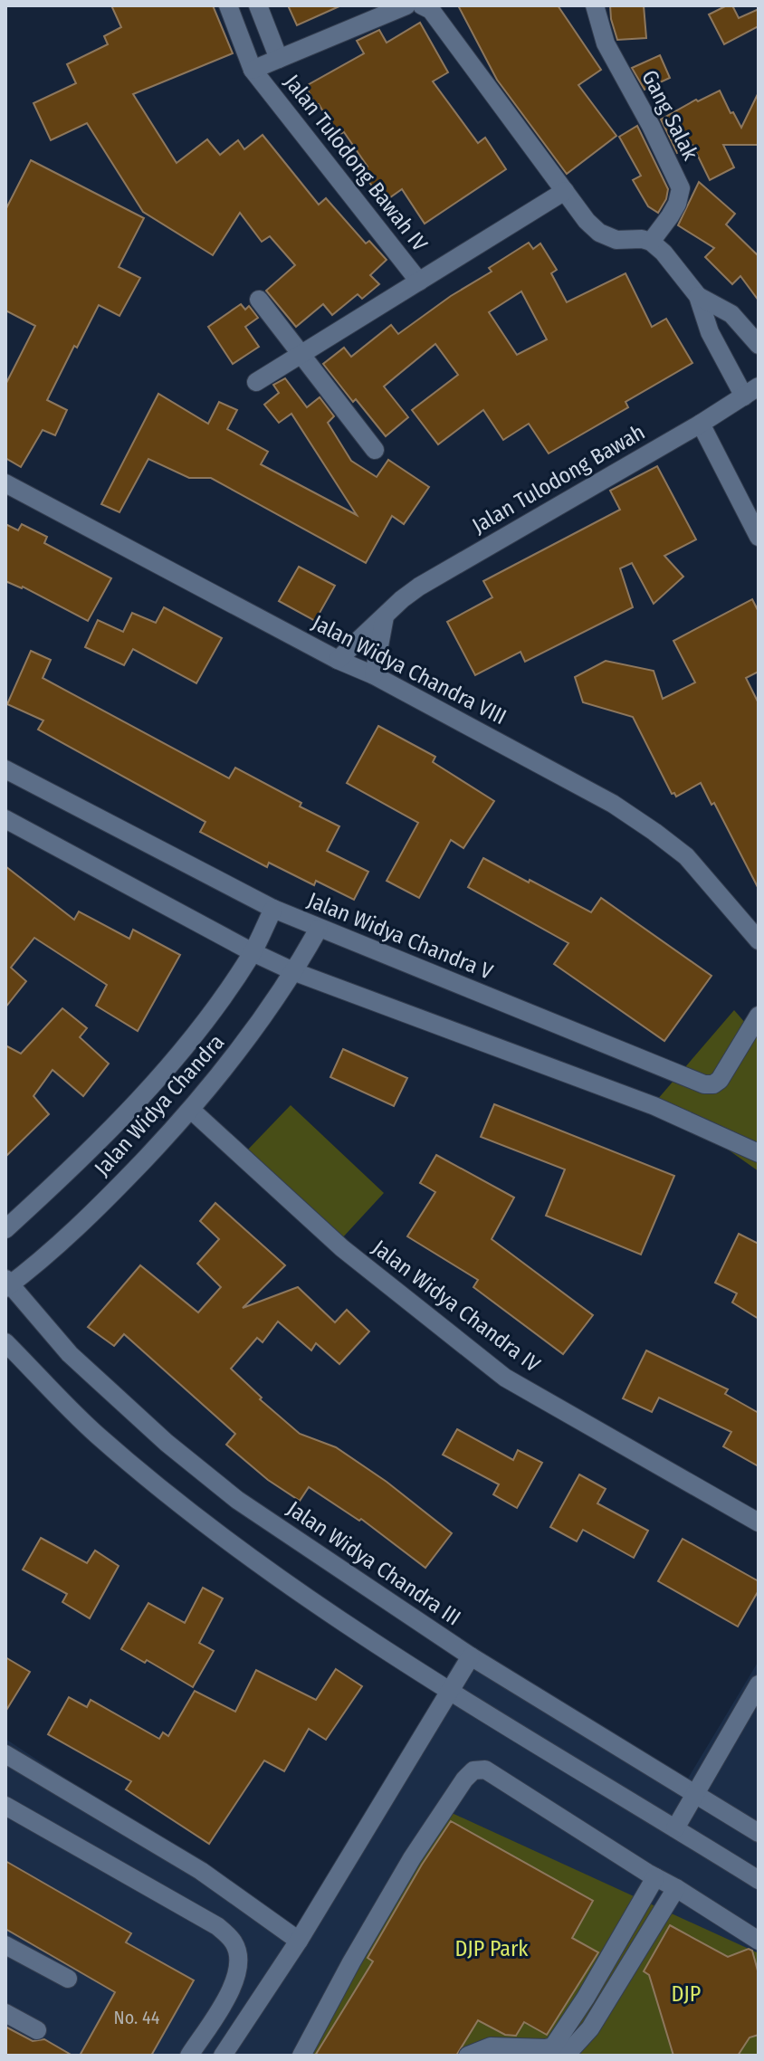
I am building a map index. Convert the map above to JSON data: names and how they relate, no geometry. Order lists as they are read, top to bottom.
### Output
{
  "streets": {
    "street": [
      "Gang Salak",
      "Jalan Tulodong Bawah IV",
      "Jalan Tulodong Bawah",
      "Jalan Widya Chandra VIII",
      "Jalan Widya Chandra V",
      "Jalan Widya Chandra",
      "Jalan Widya Chandra IV",
      "Jalan Widya Chandra III"
    ]
  },
  "crossings": [
    ["Jalan Tulodong Bawah", "Jalan Widya Chandra VIII"],
    ["Jalan Widya Chandra V", "Jalan Widya Chandra"],
    ["Jalan Widya Chandra", "Jalan Widya Chandra IV"],
    ["Jalan Widya Chandra", "Jalan Widya Chandra III"]
  ],
  "parks": ["DJP Park", "DJP"],
  "house_numbers": ["No. 44"]
}
